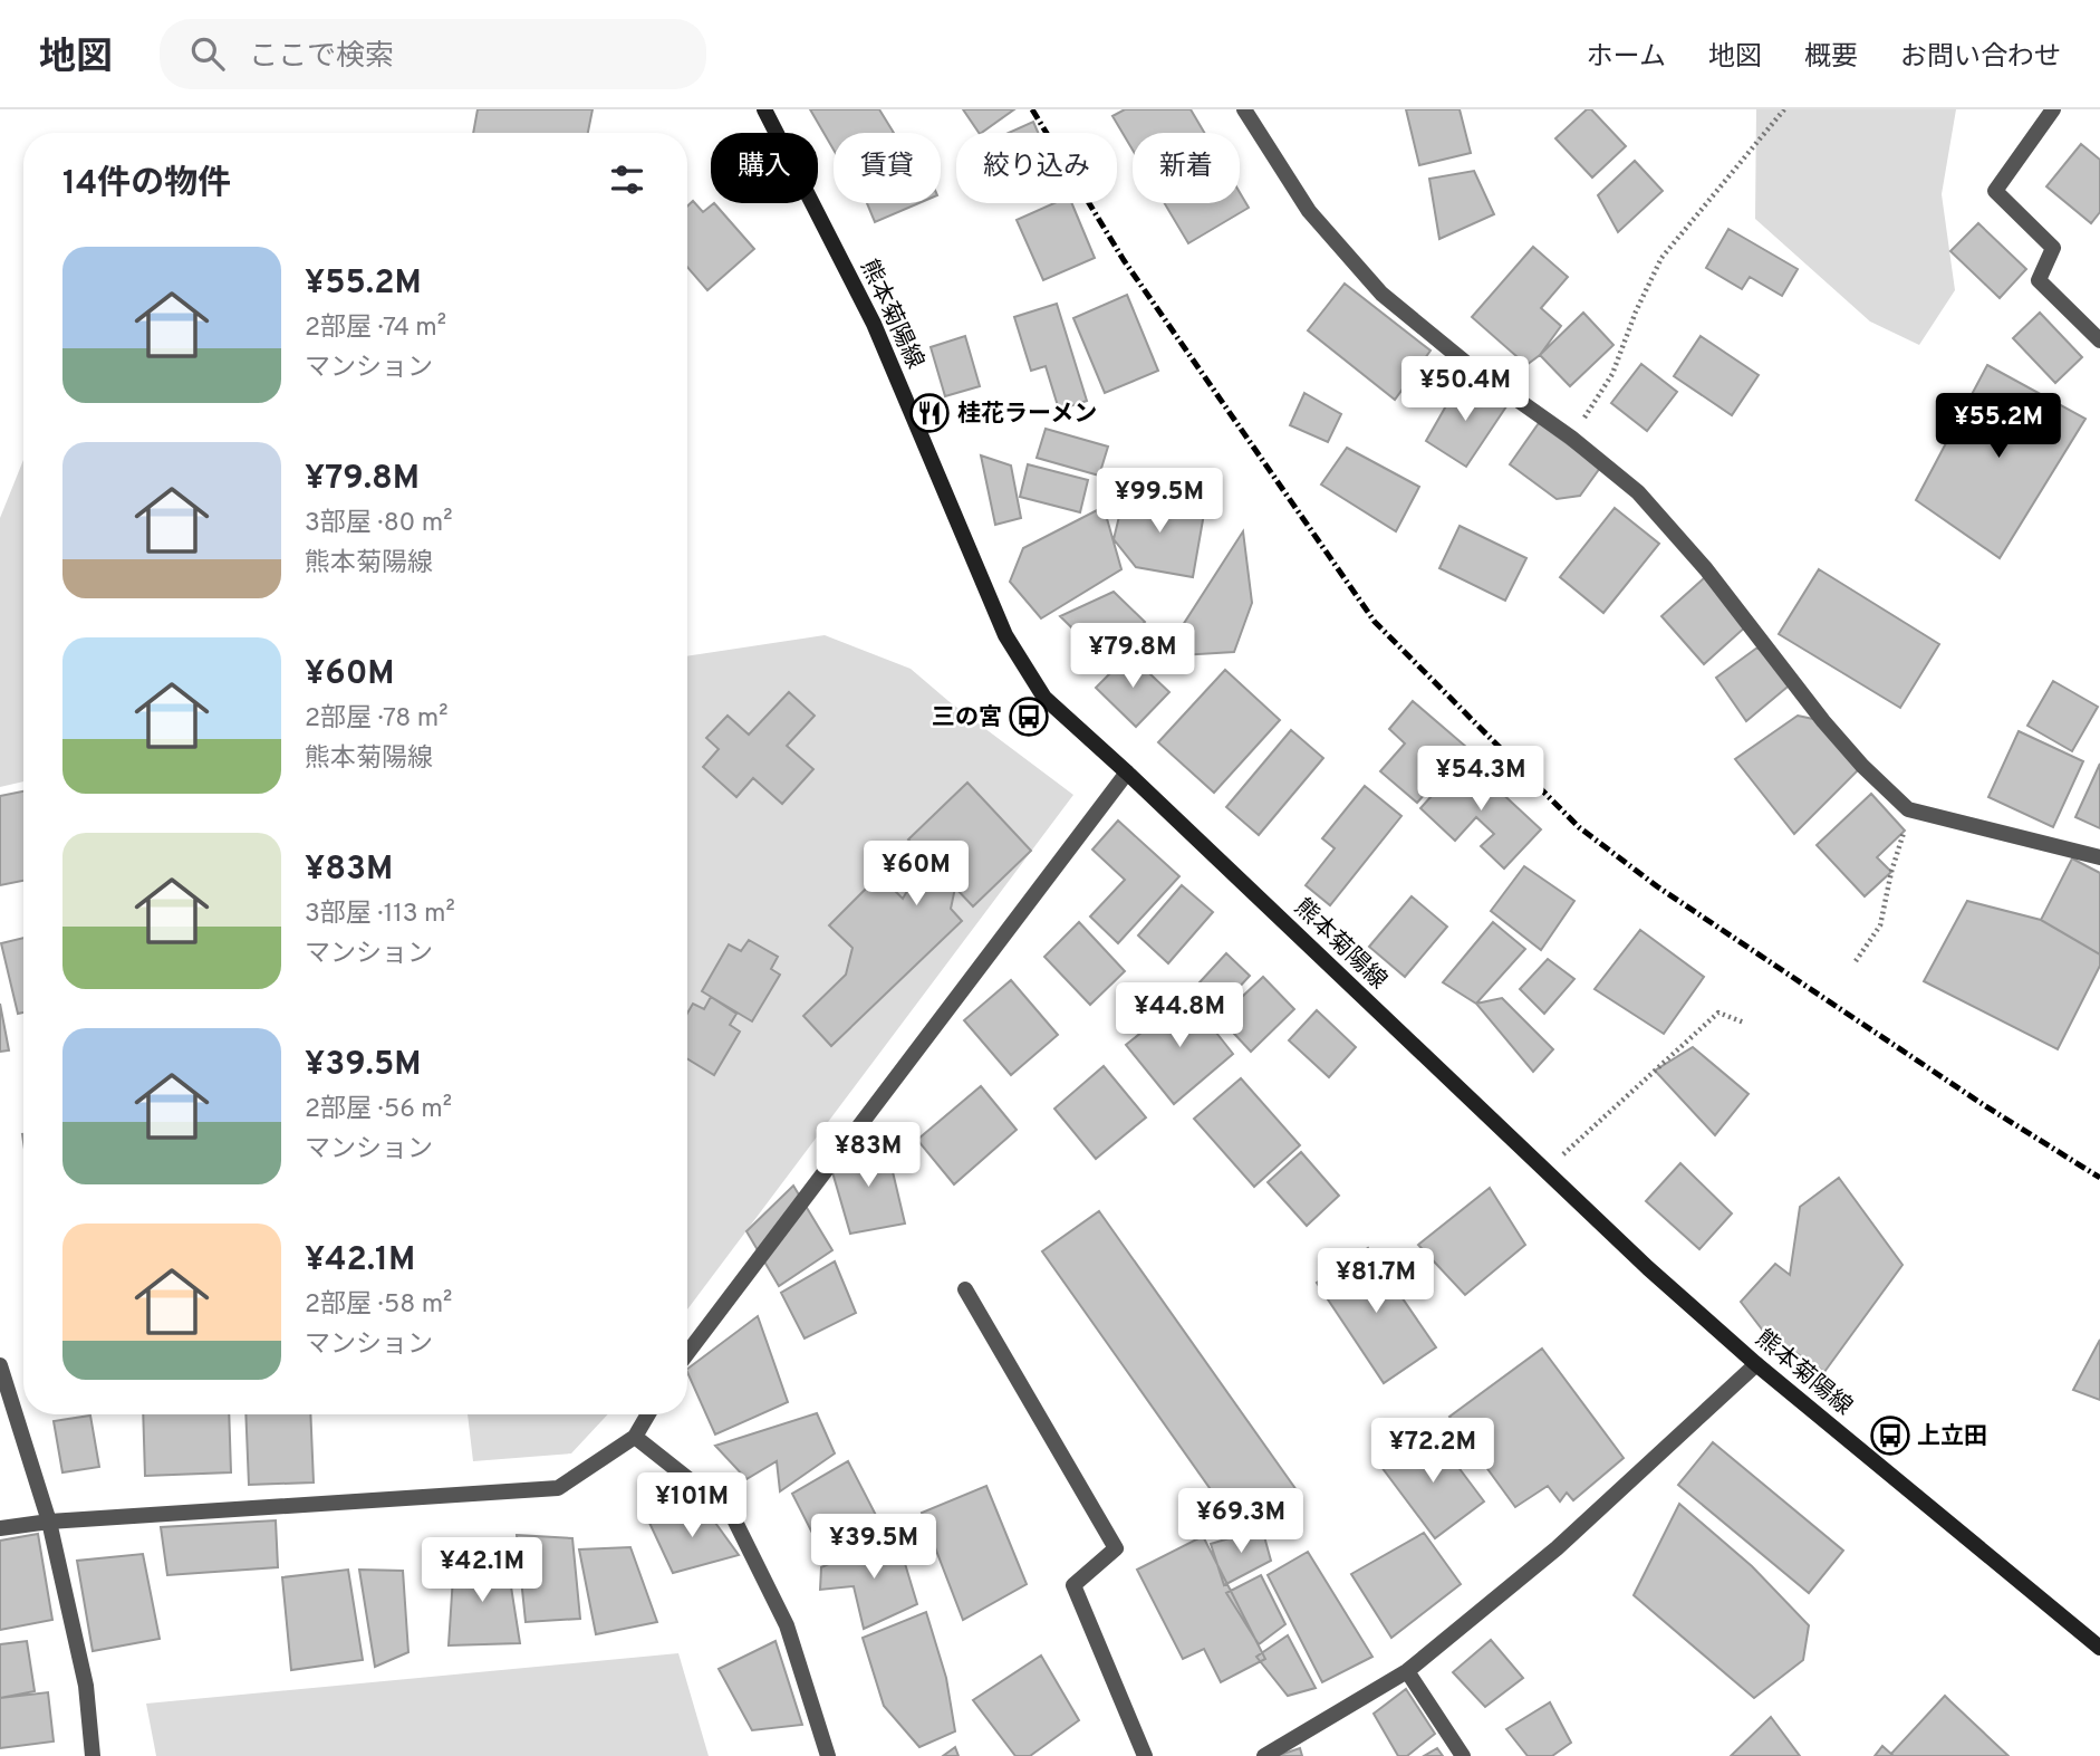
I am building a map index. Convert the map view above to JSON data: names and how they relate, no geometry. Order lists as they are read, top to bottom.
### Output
{
  "streets": {
    "main road": ["熊本菊陽線"]
  },
  "places": {
    "restaurant": ["桂花ラーメン"],
    "bus stop": ["三の宮", "上立田"]
  },
  "page": {
    "header": "地図",
    "search": "ここで検索",
    "nav": [
      "ホーム",
      "地図",
      "概要",
      "お問い合わせ"
    ],
    "chip": [
      "購入",
      "賃貸",
      "絞り込み",
      "新着"
    ],
    "heading": "14件の物件",
    "list": [
      {
        "name": "¥55.2M",
        "note": "2部屋 · 74 m² · マンション"
      },
      {
        "name": "¥79.8M",
        "note": "3部屋 · 80 m² · 熊本菊陽線"
      },
      {
        "name": "¥60M",
        "note": "2部屋 · 78 m² · 熊本菊陽線"
      },
      {
        "name": "¥83M",
        "note": "3部屋 · 113 m² · マンション"
      },
      {
        "name": "¥39.5M",
        "note": "2部屋 · 56 m² · マンション"
      },
      {
        "name": "¥42.1M",
        "note": "2部屋 · 58 m² · マンション"
      }
    ],
    "price": [
      "¥50.4M",
      "¥55.2M",
      "¥99.5M",
      "¥79.8M",
      "¥54.3M",
      "¥60M",
      "¥44.8M",
      "¥83M",
      "¥81.7M",
      "¥72.2M",
      "¥101M",
      "¥69.3M",
      "¥39.5M",
      "¥42.1M"
    ]
  }
}
